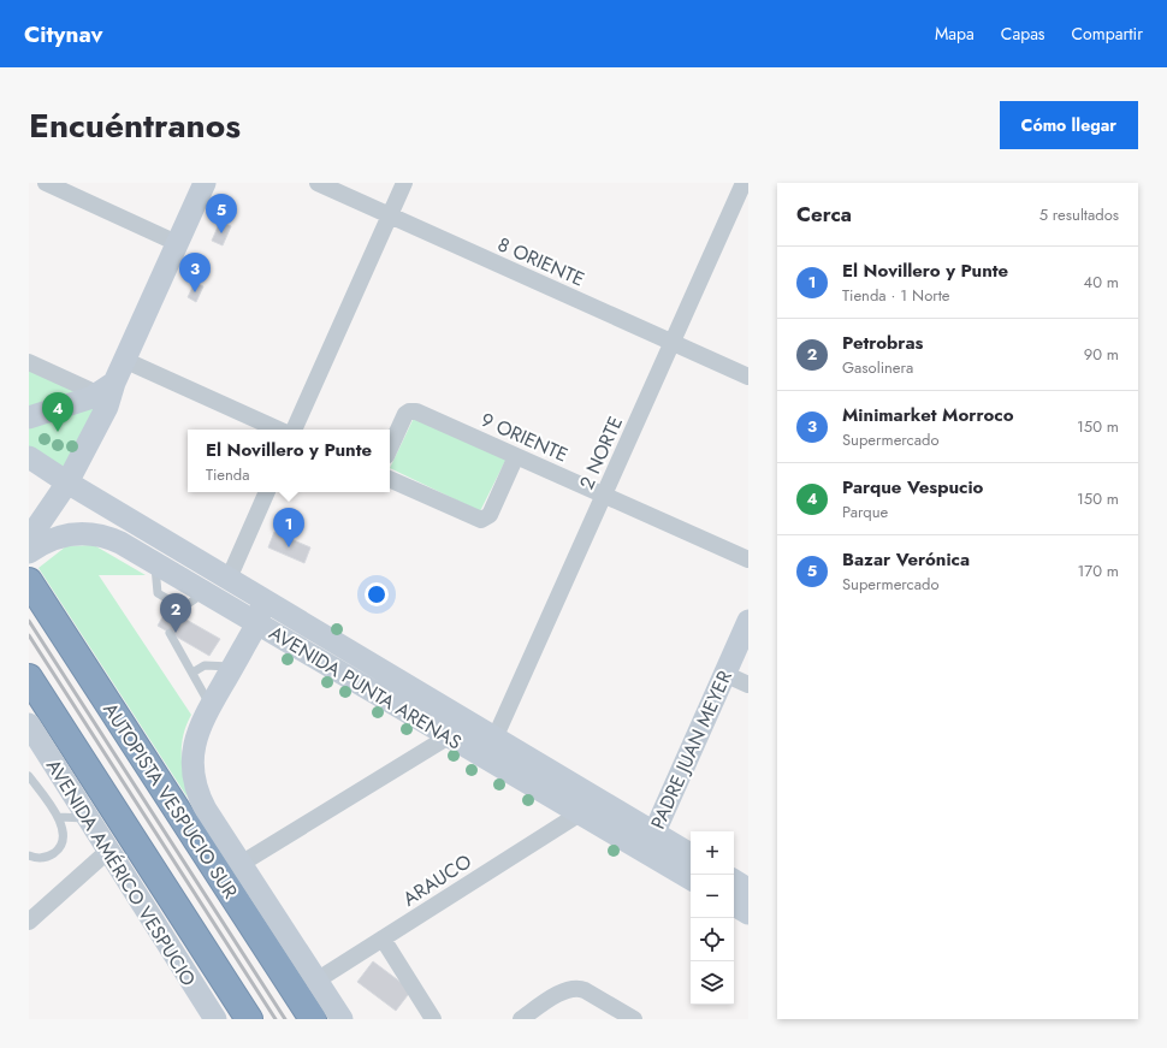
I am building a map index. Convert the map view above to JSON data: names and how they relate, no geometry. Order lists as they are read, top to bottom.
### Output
{
  "streets": {
    "highway": ["AUTOPISTA VESPUCIO SUR"],
    "main road": ["AVENIDA PUNTA ARENAS", "PADRE JUAN MEYER", "AVENIDA AMÉRICO VESPUCIO"],
    "street": [
      "8 ORIENTE",
      "9 ORIENTE",
      "2 NORTE",
      "ARAUCO"
    ]
  },
  "crossings": [
    ["8 ORIENTE", "2 NORTE"],
    ["9 ORIENTE", "2 NORTE"],
    ["2 NORTE", "AVENIDA PUNTA ARENAS"],
    ["AVENIDA PUNTA ARENAS", "PADRE JUAN MEYER"],
    ["AVENIDA PUNTA ARENAS", "ARAUCO"]
  ],
  "page": {
    "header": "Citynav",
    "nav": ["Mapa", "Capas", "Compartir"],
    "title": "Encuéntranos",
    "buttons": "Cómo llegar",
    "heading": ["Cerca", "5 resultados"],
    "pins": [
      "5",
      "3",
      "4",
      "1",
      "2"
    ],
    "list": [
      {
        "mark": "1",
        "name": "El Novillero y Punte",
        "note": "Tienda · 1 Norte",
        "value": "40 m"
      },
      {
        "mark": "2",
        "name": "Petrobras",
        "note": "Gasolinera",
        "value": "90 m"
      },
      {
        "mark": "3",
        "name": "Minimarket Morroco",
        "note": "Supermercado",
        "value": "150 m"
      },
      {
        "mark": "4",
        "name": "Parque Vespucio",
        "note": "Parque",
        "value": "150 m"
      },
      {
        "mark": "5",
        "name": "Bazar Verónica",
        "note": "Supermercado",
        "value": "170 m"
      }
    ],
    "popup": ["El Novillero y Punte", "Tienda"],
    "map_buttons": ["+", "−"]
  }
}
